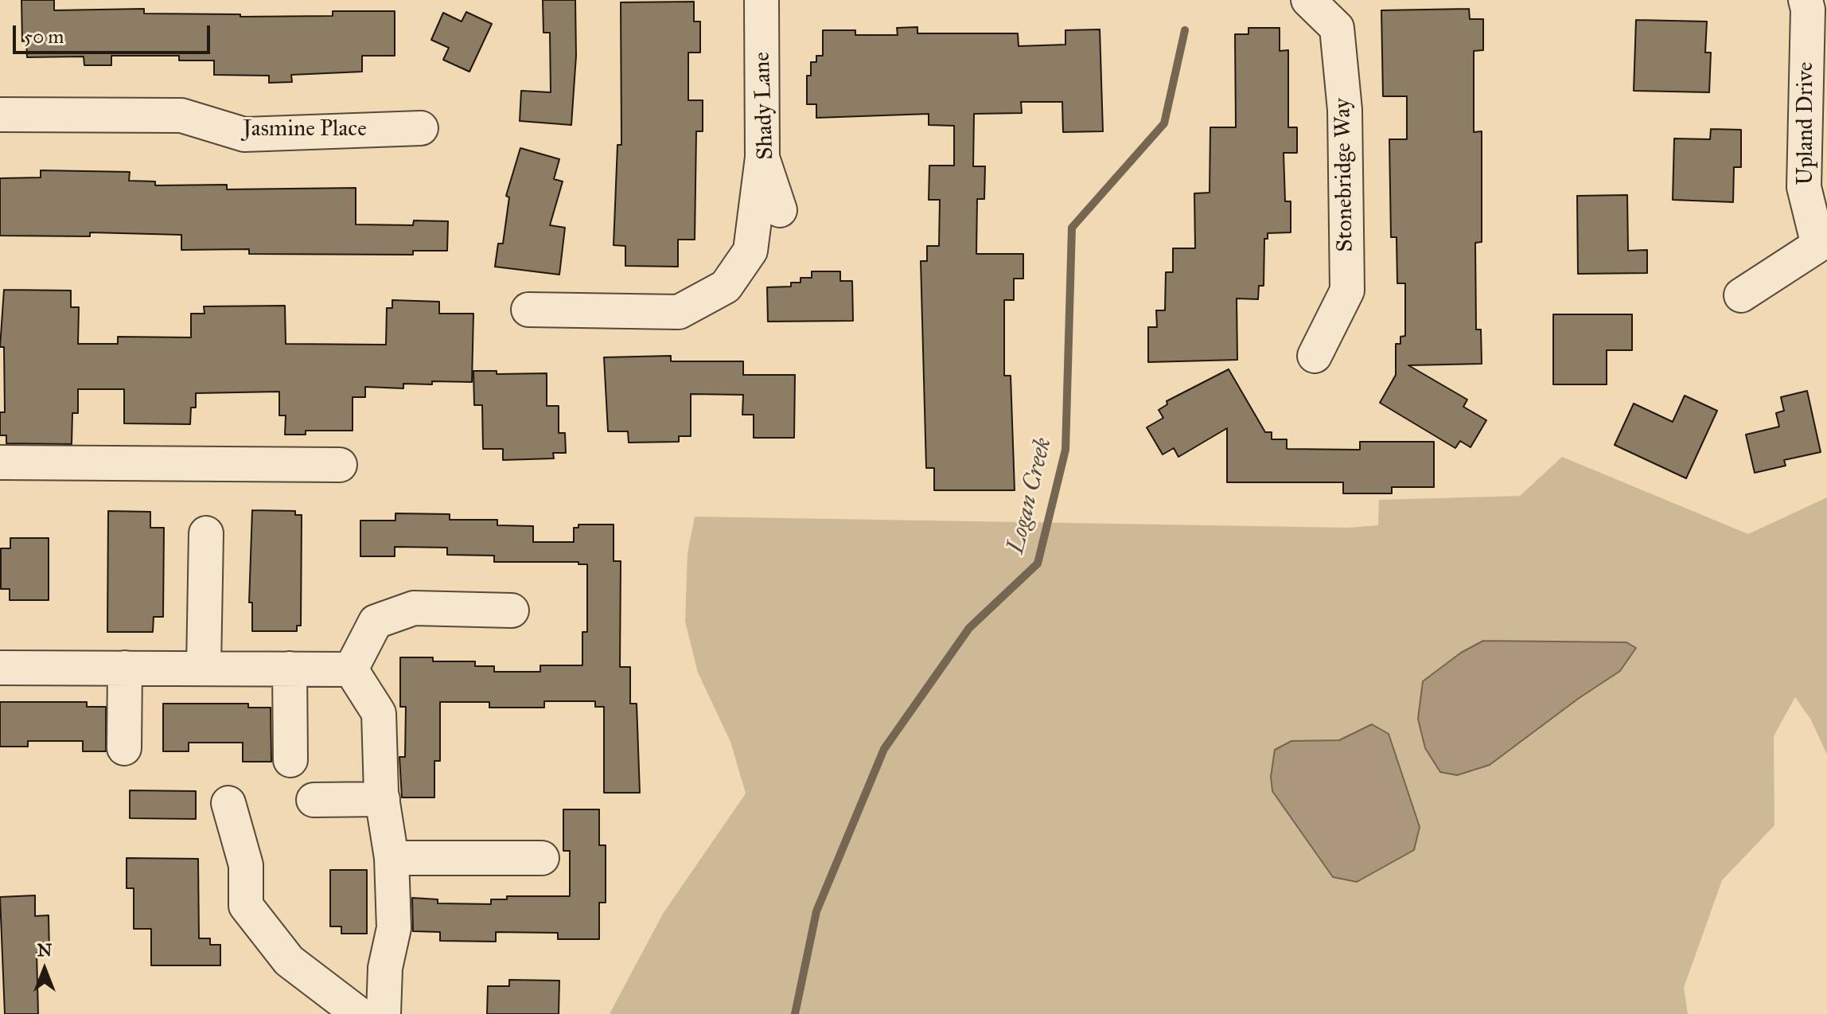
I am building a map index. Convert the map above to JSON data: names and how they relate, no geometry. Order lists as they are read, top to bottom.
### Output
{
  "streets": {
    "street": [
      "Shady Lane",
      "Upland Drive",
      "Jasmine Place",
      "Stonebridge Way"
    ]
  },
  "water": ["Logan Creek"],
  "scale_bar": "50 m",
  "north": "top"
}
